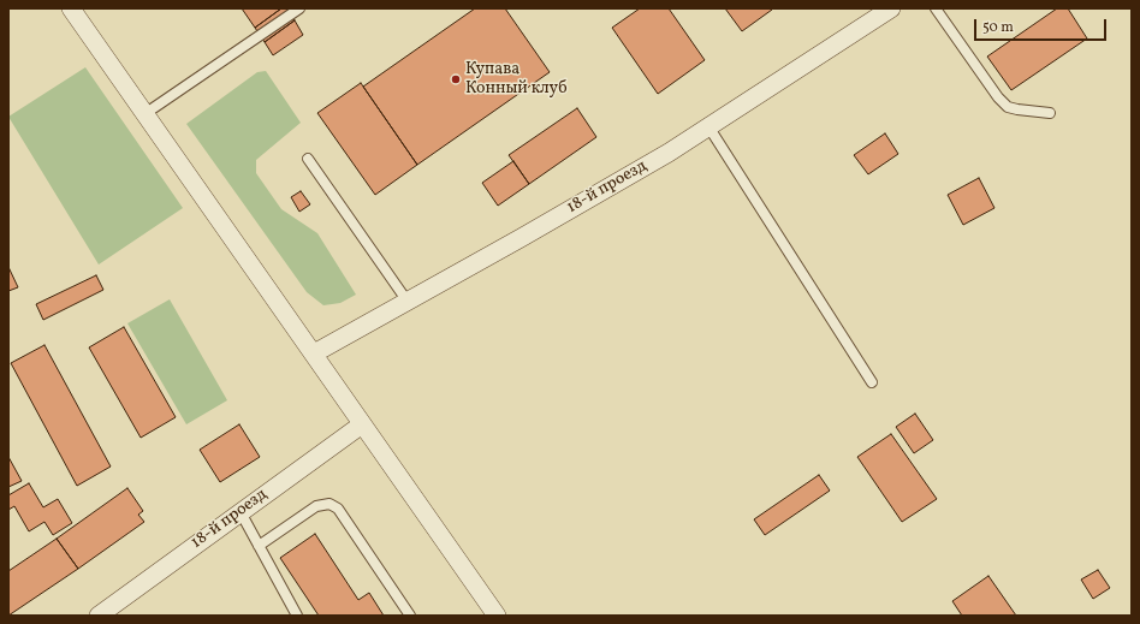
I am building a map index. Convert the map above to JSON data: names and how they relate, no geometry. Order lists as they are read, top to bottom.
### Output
{
  "streets": {
    "street": ["18-й проезд"]
  },
  "places": ["Купава Конный клуб"],
  "scale_bar": "50 m"
}
